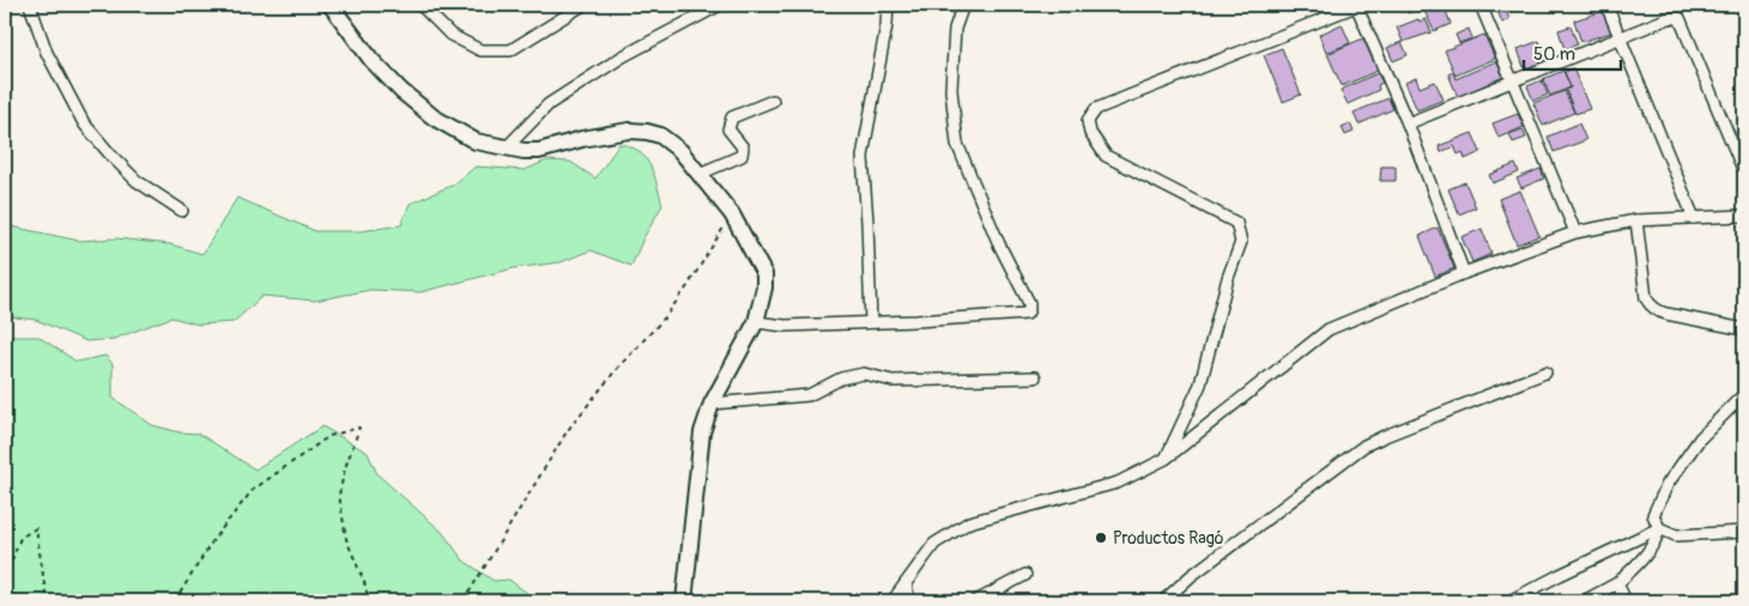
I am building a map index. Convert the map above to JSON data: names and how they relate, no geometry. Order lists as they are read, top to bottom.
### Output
{
  "places": ["Productos Ragó"],
  "scale_bar": "50 m"
}
